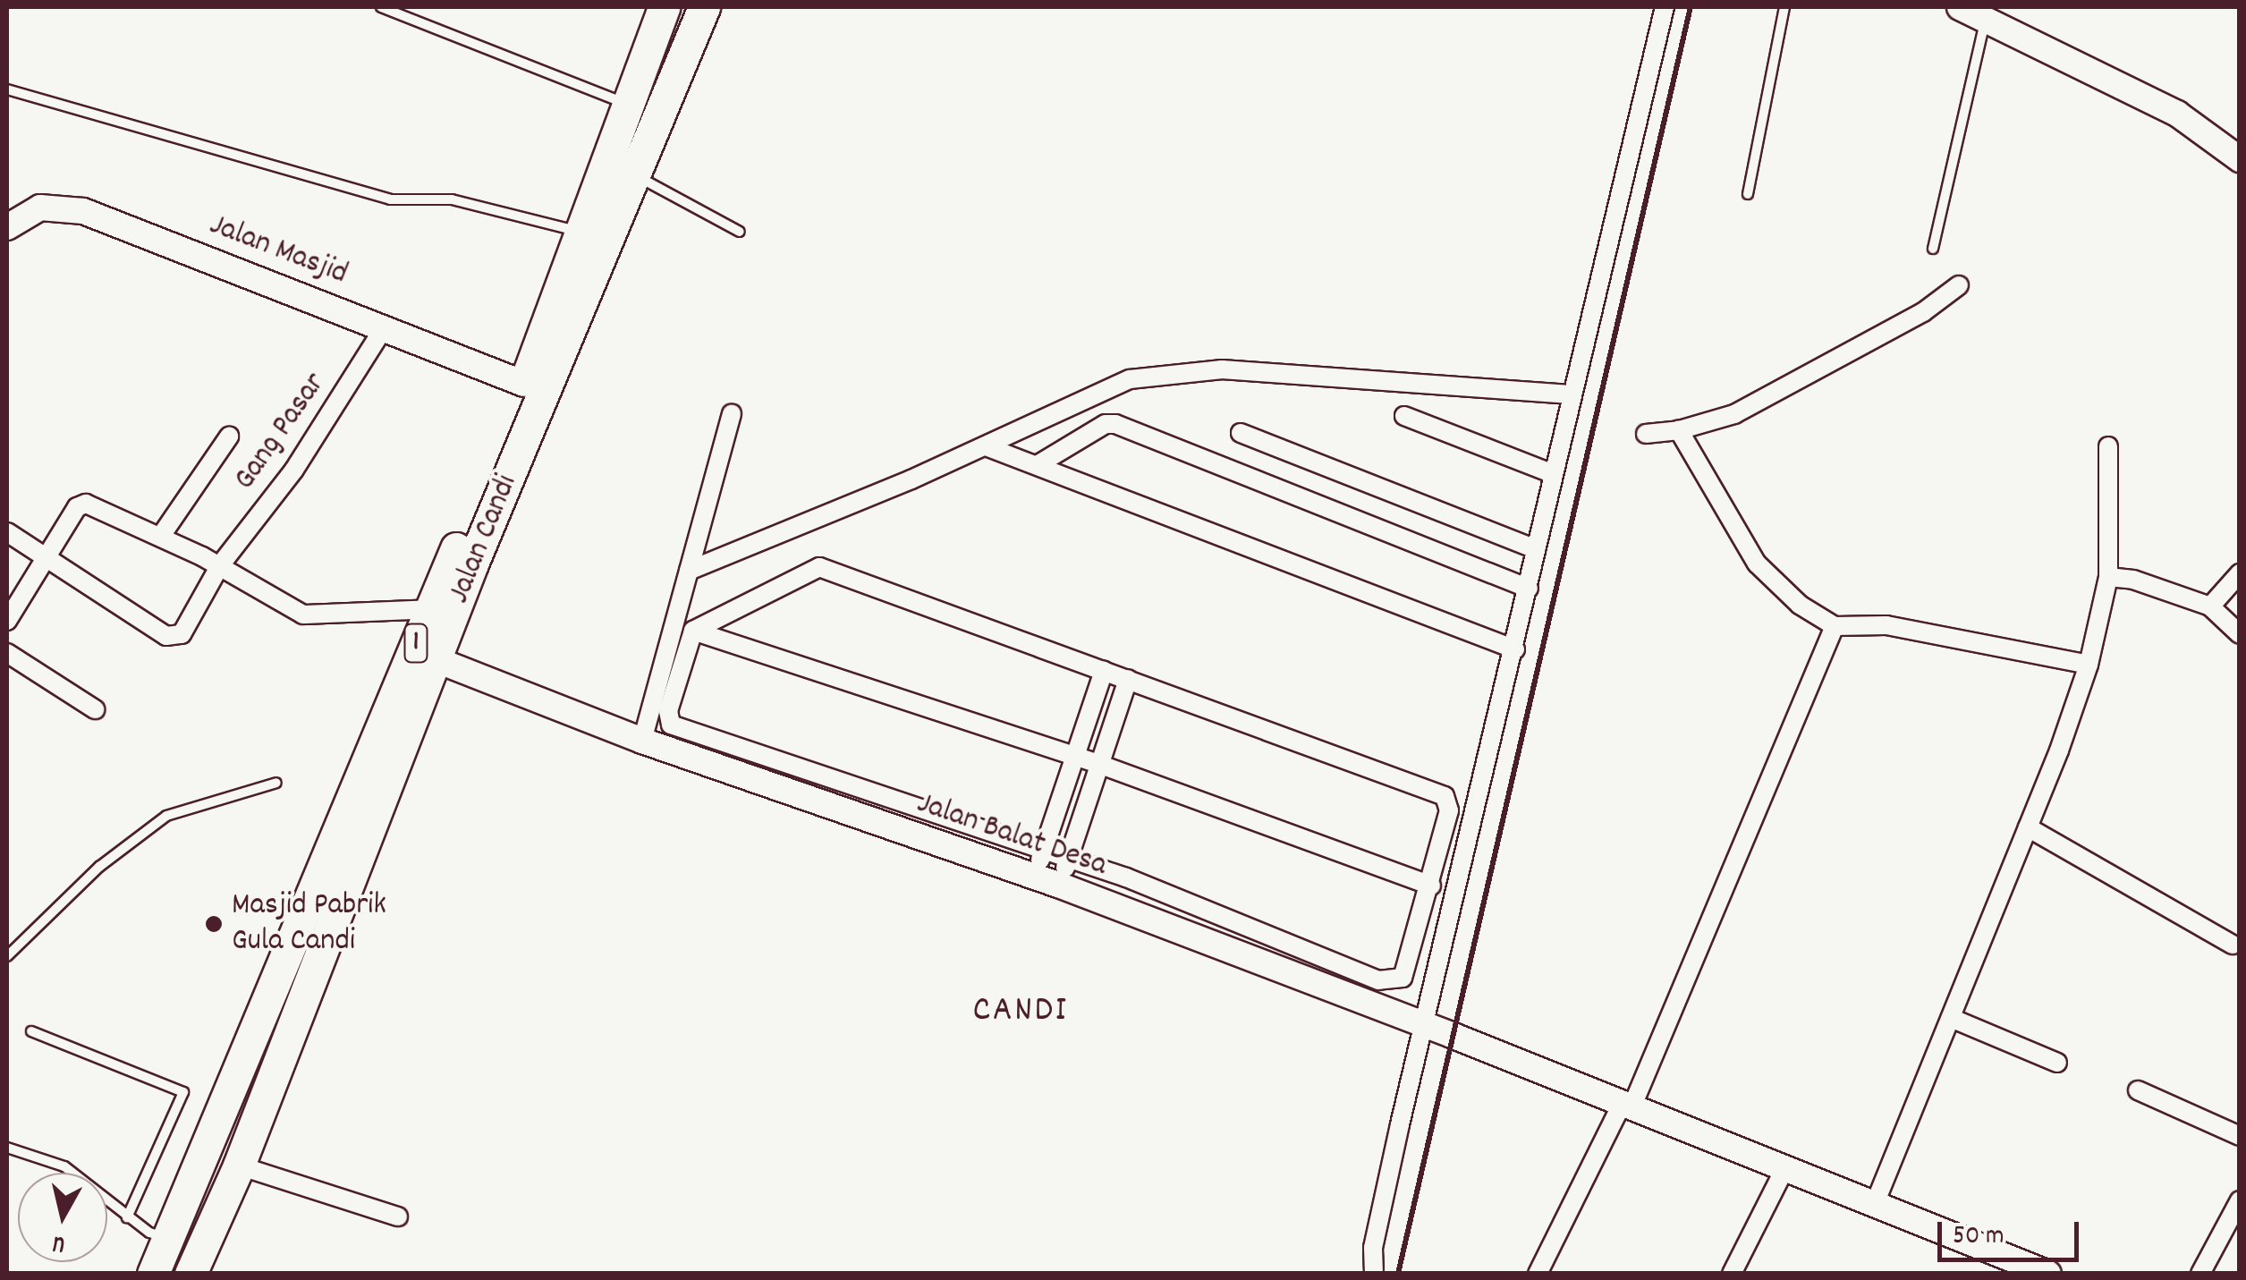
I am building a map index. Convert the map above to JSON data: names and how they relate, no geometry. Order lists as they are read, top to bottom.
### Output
{
  "streets": {
    "highway": ["Jalan Candi", "1"],
    "street": ["Jalan Masjid", "Gang Pasar", "Jalan Balat Desa"]
  },
  "crossings": [
    ["Jalan Masjid", "Gang Pasar"],
    ["Jalan Masjid", "Jalan Candi"],
    ["Jalan Candi", "Jalan Balat Desa"]
  ],
  "districts": ["CANDI"],
  "places": ["Masjid Pabrik Gula Candi"],
  "scale_bar": "50 m",
  "north": "bottom"
}
